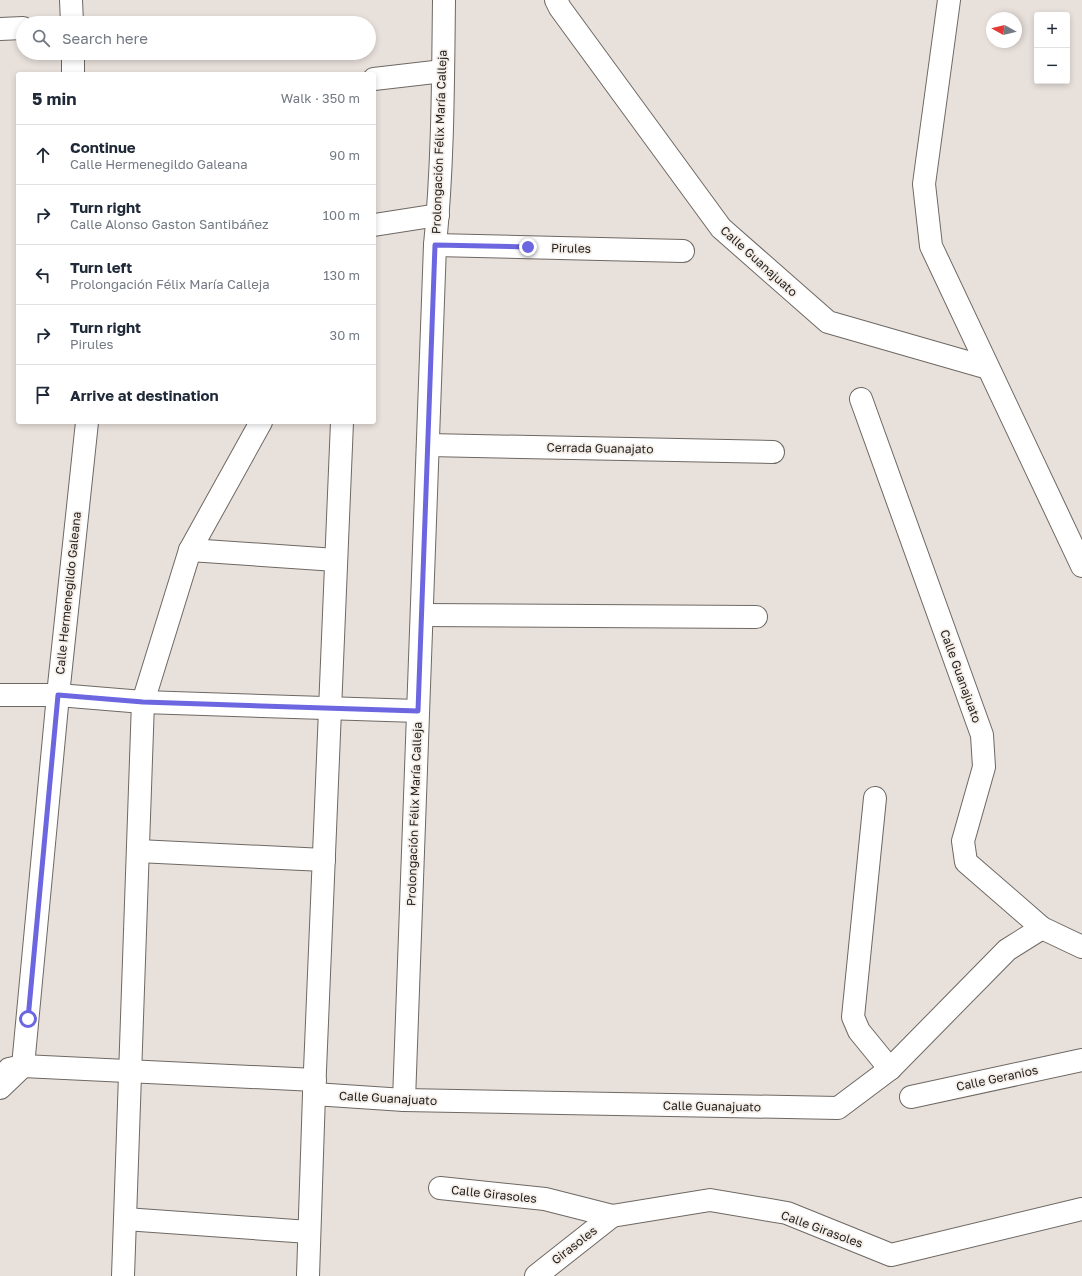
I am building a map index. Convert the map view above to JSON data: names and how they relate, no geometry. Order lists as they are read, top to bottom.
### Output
{
  "streets": {
    "street": [
      "Prolongación Félix María Calleja",
      "Pirules",
      "Calle Guanajuato",
      "Cerrada Guanajato",
      "Calle Hermenegildo Galeana",
      "Calle Geranios",
      "Calle Girasoles",
      "Girasoles"
    ]
  },
  "crossings": [
    ["Prolongación Félix María Calleja", "Pirules"],
    ["Prolongación Félix María Calleja", "Calle Guanajuato"],
    ["Prolongación Félix María Calleja", "Cerrada Guanajato"],
    ["Calle Guanajuato", "Calle Hermenegildo Galeana"],
    ["Calle Girasoles", "Girasoles"]
  ],
  "north": "left",
  "page": {
    "map_buttons": ["+", "−"],
    "search": "Search here",
    "heading": ["5 min", "Walk · 350 m"],
    "list": [
      ["Continue", "Calle Hermenegildo Galeana", "90 m"],
      ["Turn right", "Calle Alonso Gaston Santibáñez", "100 m"],
      ["Turn left", "Prolongación Félix María Calleja", "130 m"],
      ["Turn right", "Pirules", "30 m"],
      "Arrive at destination"
    ]
  }
}
